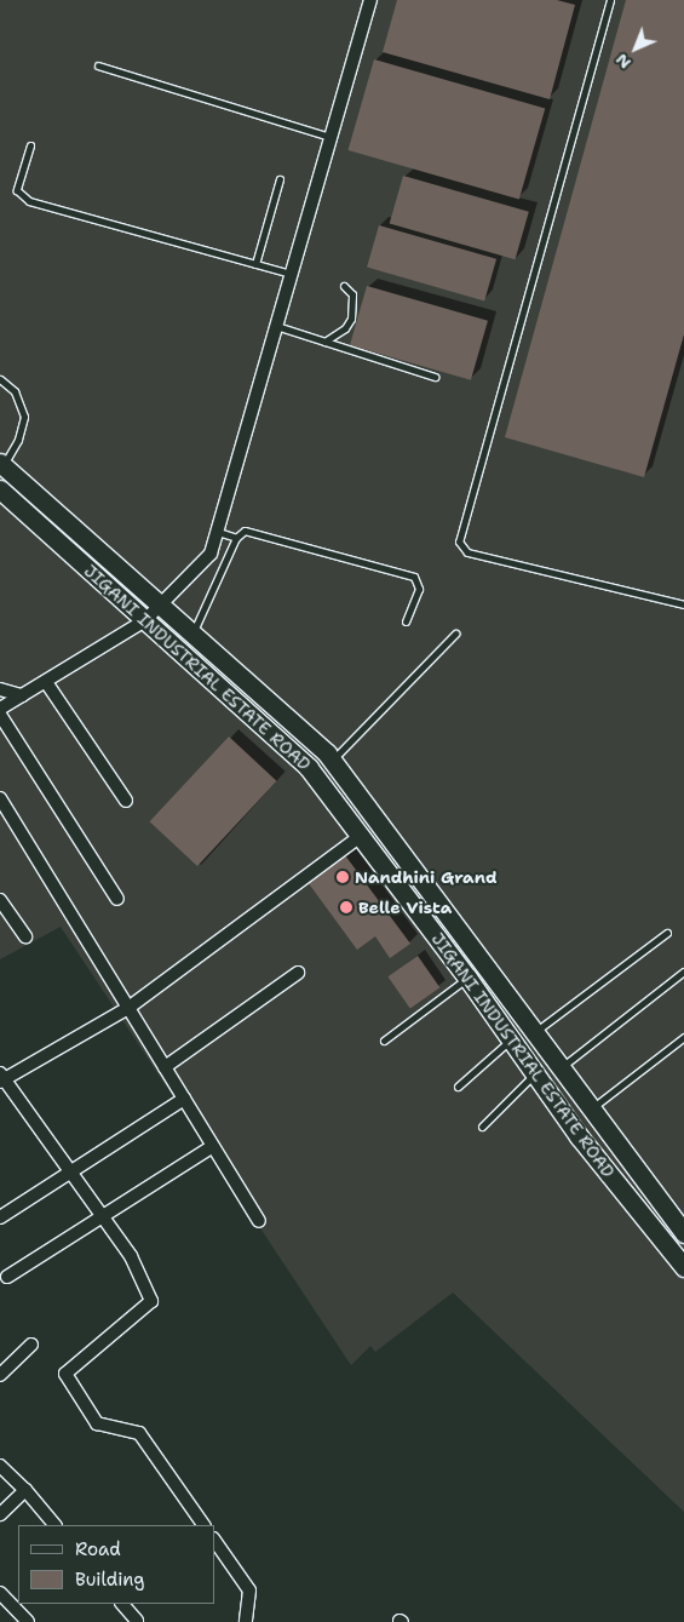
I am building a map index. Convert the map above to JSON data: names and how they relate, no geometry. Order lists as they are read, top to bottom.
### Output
{
  "streets": {
    "main road": ["JIGANI INDUSTRIAL ESTATE ROAD"]
  },
  "places": ["Nandhini Grand", "Belle Vista"],
  "legend": ["Road", "Building"],
  "north": "bottom left"
}
